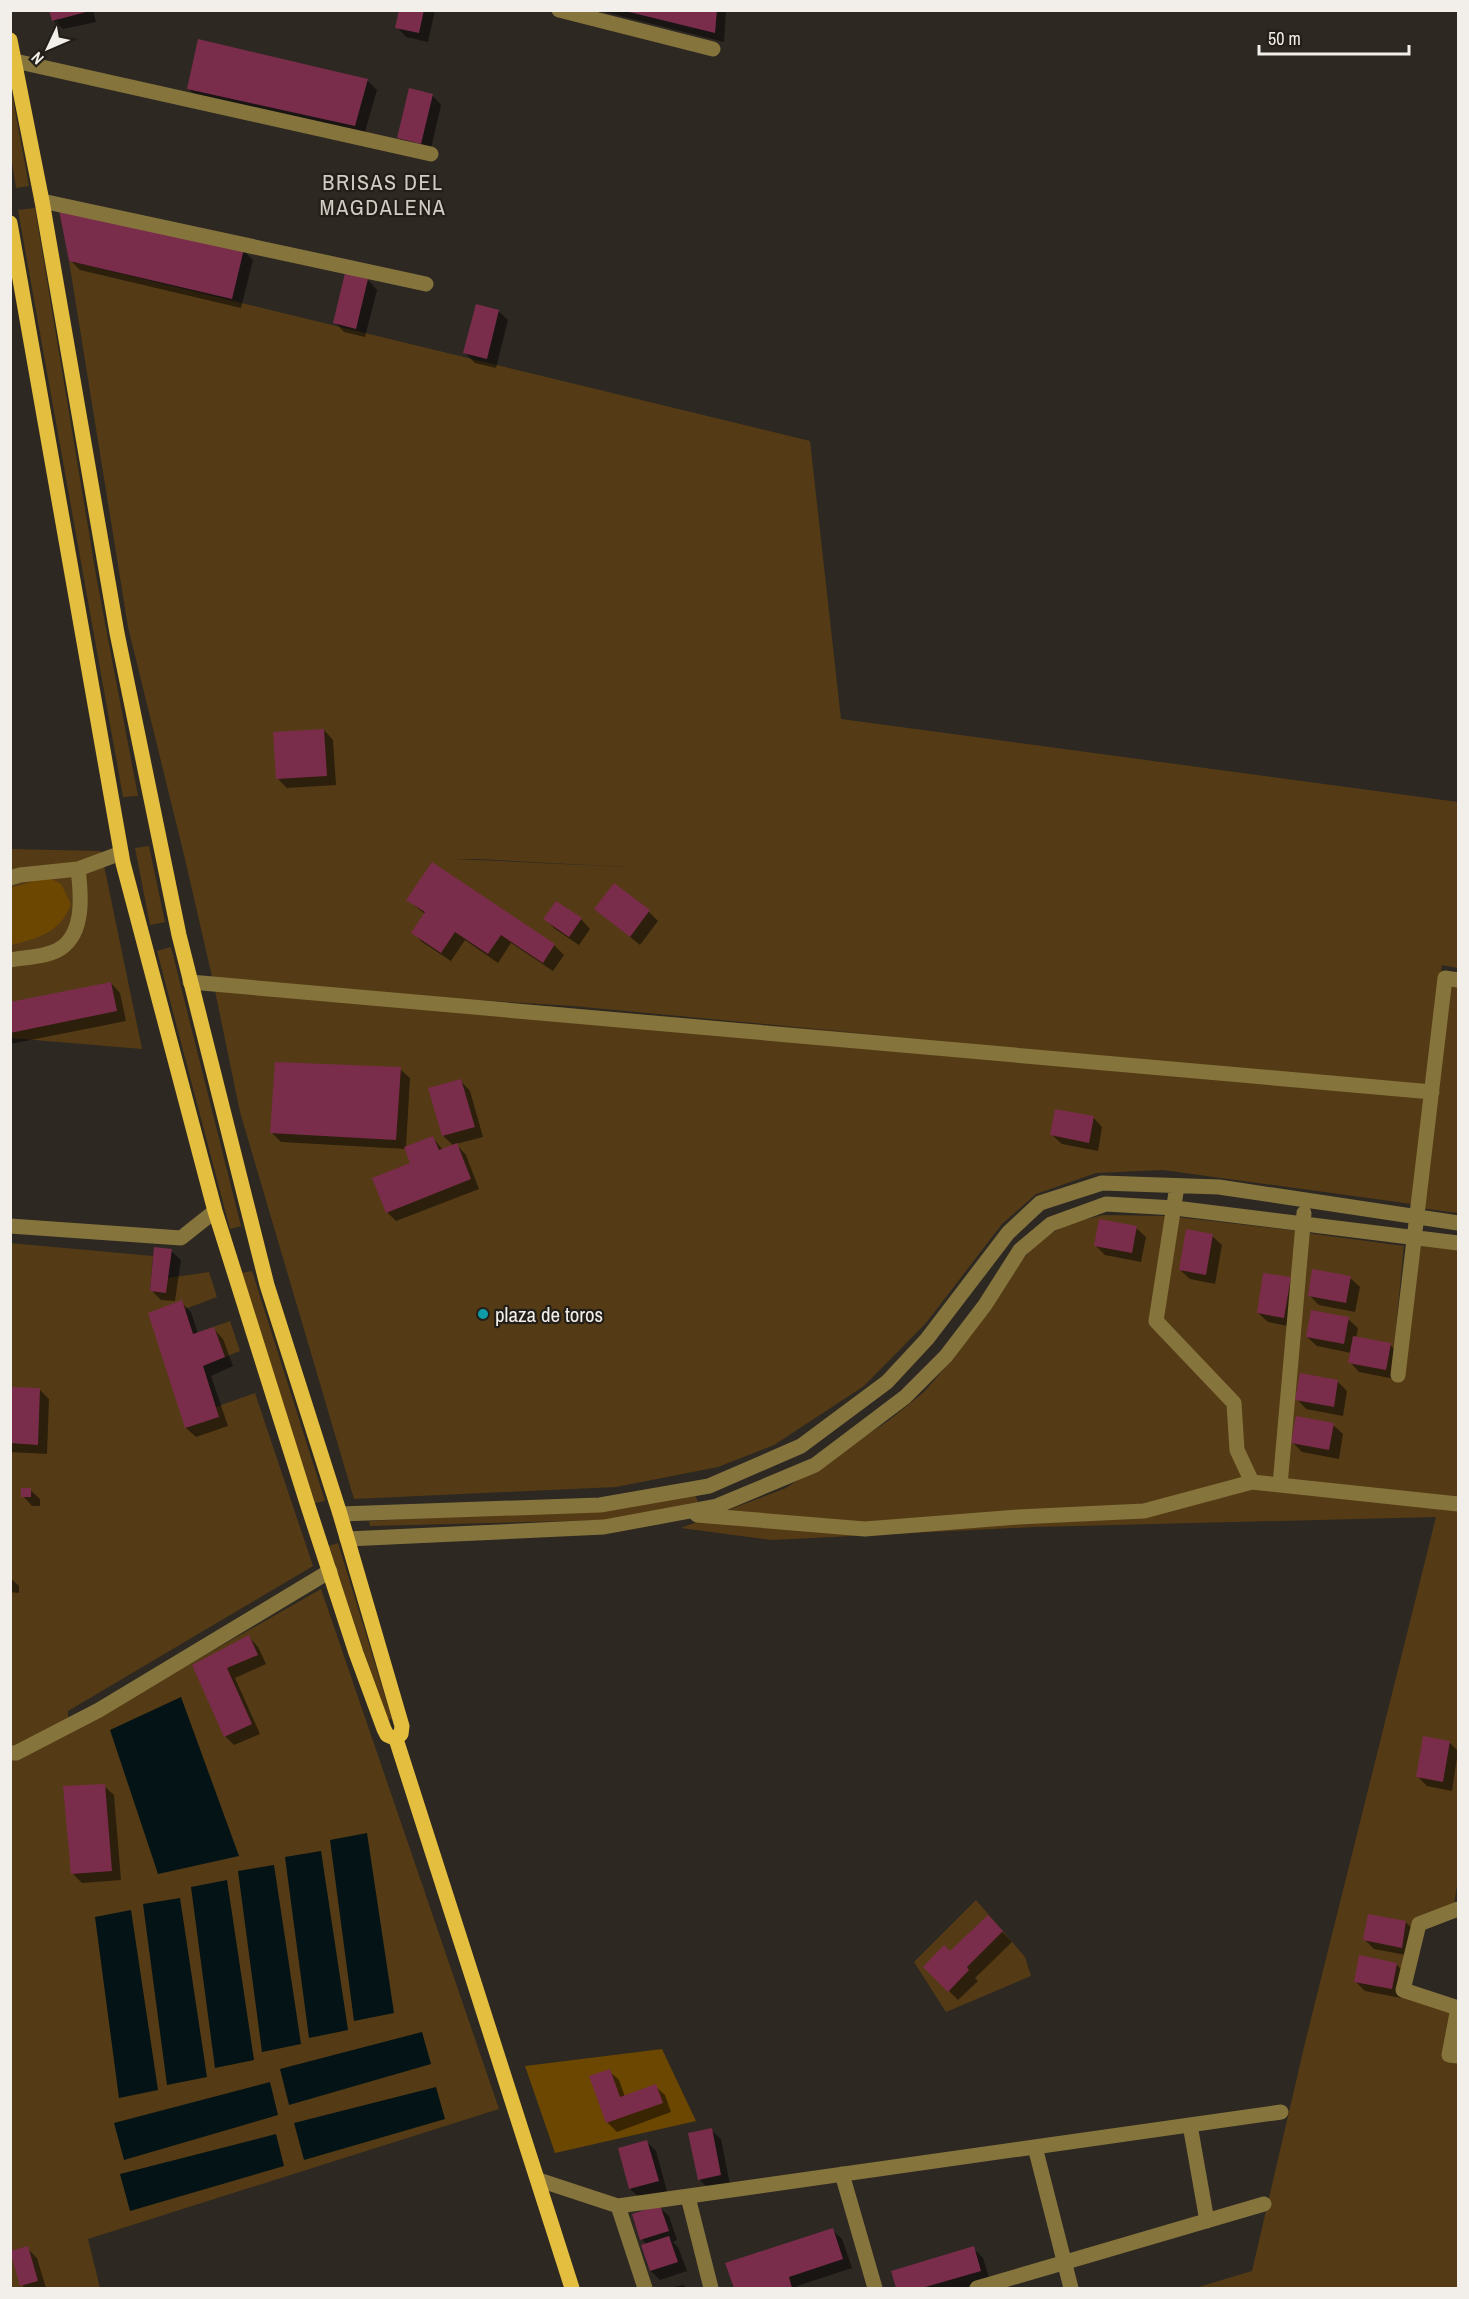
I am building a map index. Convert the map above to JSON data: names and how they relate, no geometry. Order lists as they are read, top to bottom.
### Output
{
  "districts": ["BRISAS DEL MAGDALENA"],
  "places": ["plaza de toros"],
  "scale_bar": "50 m",
  "north": "bottom left"
}
